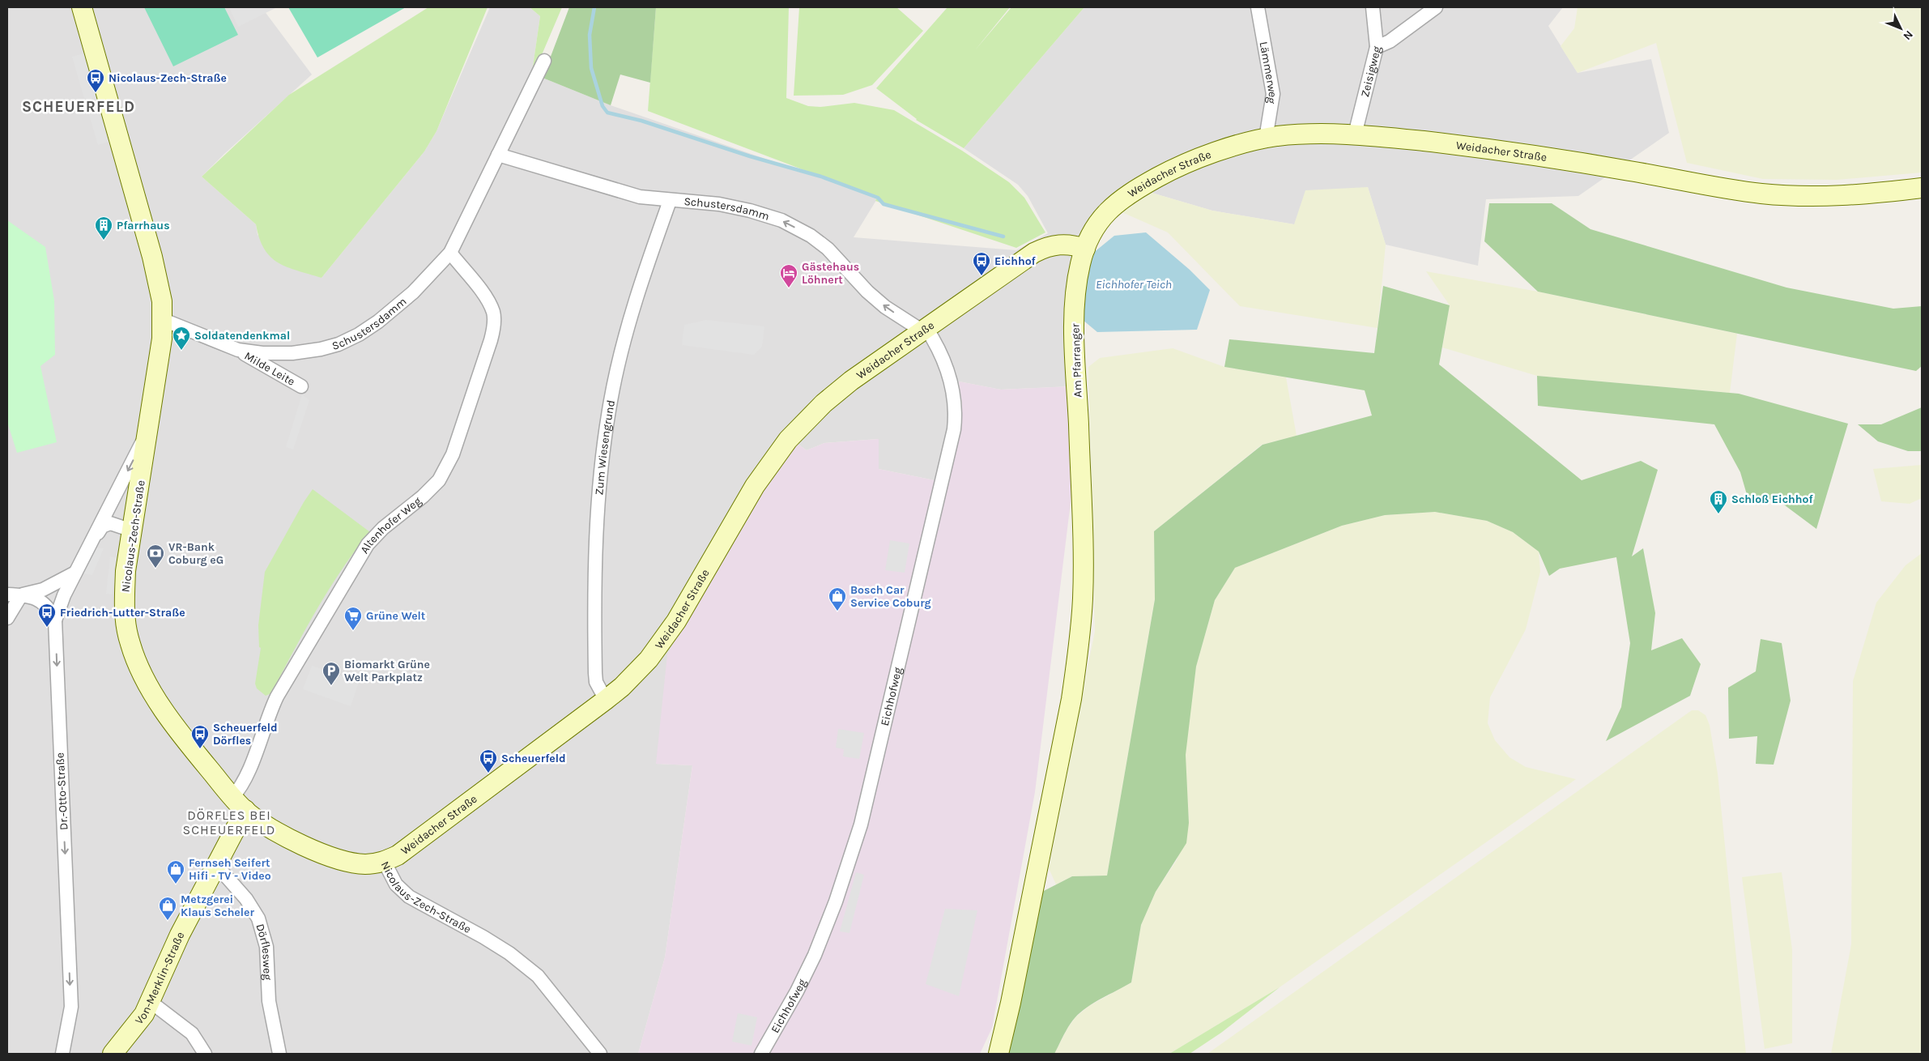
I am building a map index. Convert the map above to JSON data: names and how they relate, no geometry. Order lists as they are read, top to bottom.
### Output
{
  "streets": {
    "street": [
      "Zeisigweg",
      "Lämmerweg",
      "Weidacher Straße",
      "Schustersdamm",
      "Am Pfarranger",
      "Milde Leite",
      "Zum Wiesengrund",
      "Altenhofer Weg",
      "Nicolaus-Zech-Straße",
      "Eichhofweg",
      "Dr.-Otto-Straße",
      "Dörflesweg",
      "Von-Merklin-Straße"
    ]
  },
  "crossings": [
    ["Zeisigweg", "Weidacher Straße"],
    ["Lämmerweg", "Weidacher Straße"],
    ["Weidacher Straße", "Schustersdamm"],
    ["Weidacher Straße", "Am Pfarranger"],
    ["Weidacher Straße", "Zum Wiesengrund"],
    ["Weidacher Straße", "Nicolaus-Zech-Straße"],
    ["Weidacher Straße", "Eichhofweg"],
    ["Schustersdamm", "Milde Leite"],
    ["Schustersdamm", "Zum Wiesengrund"],
    ["Schustersdamm", "Altenhofer Weg"],
    ["Schustersdamm", "Nicolaus-Zech-Straße"],
    ["Schustersdamm", "Eichhofweg"],
    ["Altenhofer Weg", "Nicolaus-Zech-Straße"],
    ["Altenhofer Weg", "Von-Merklin-Straße"],
    ["Nicolaus-Zech-Straße", "Dr.-Otto-Straße"],
    ["Nicolaus-Zech-Straße", "Von-Merklin-Straße"],
    ["Dörflesweg", "Von-Merklin-Straße"]
  ],
  "one_way": ["Dr.-Otto-Straße"],
  "districts": ["SCHEUERFELD", "DÖRFLES BEI SCHEUERFELD"],
  "water": ["Eichhofer Teich"],
  "places": {
    "bus stop": [
      "Nicolaus-Zech-Straße",
      "Eichhof",
      "Friedrich-Lutter-Straße",
      "Scheuerfeld Dörfles",
      "Scheuerfeld"
    ],
    "building": ["Pfarrhaus", "Schloß Eichhof"],
    "hotel": ["Gästehaus Löhnert"],
    "place": ["Soldatendenkmal"],
    "bank": ["VR-Bank Coburg eG"],
    "shop": ["Bosch Car Service Coburg", "Fernseh Seifert Hifi - TV - Video", "Metzgerei Klaus Scheler"],
    "supermarket": ["Grüne Welt"],
    "parking": ["Biomarkt Grüne Welt Parkplatz"]
  },
  "north": "bottom right"
}
